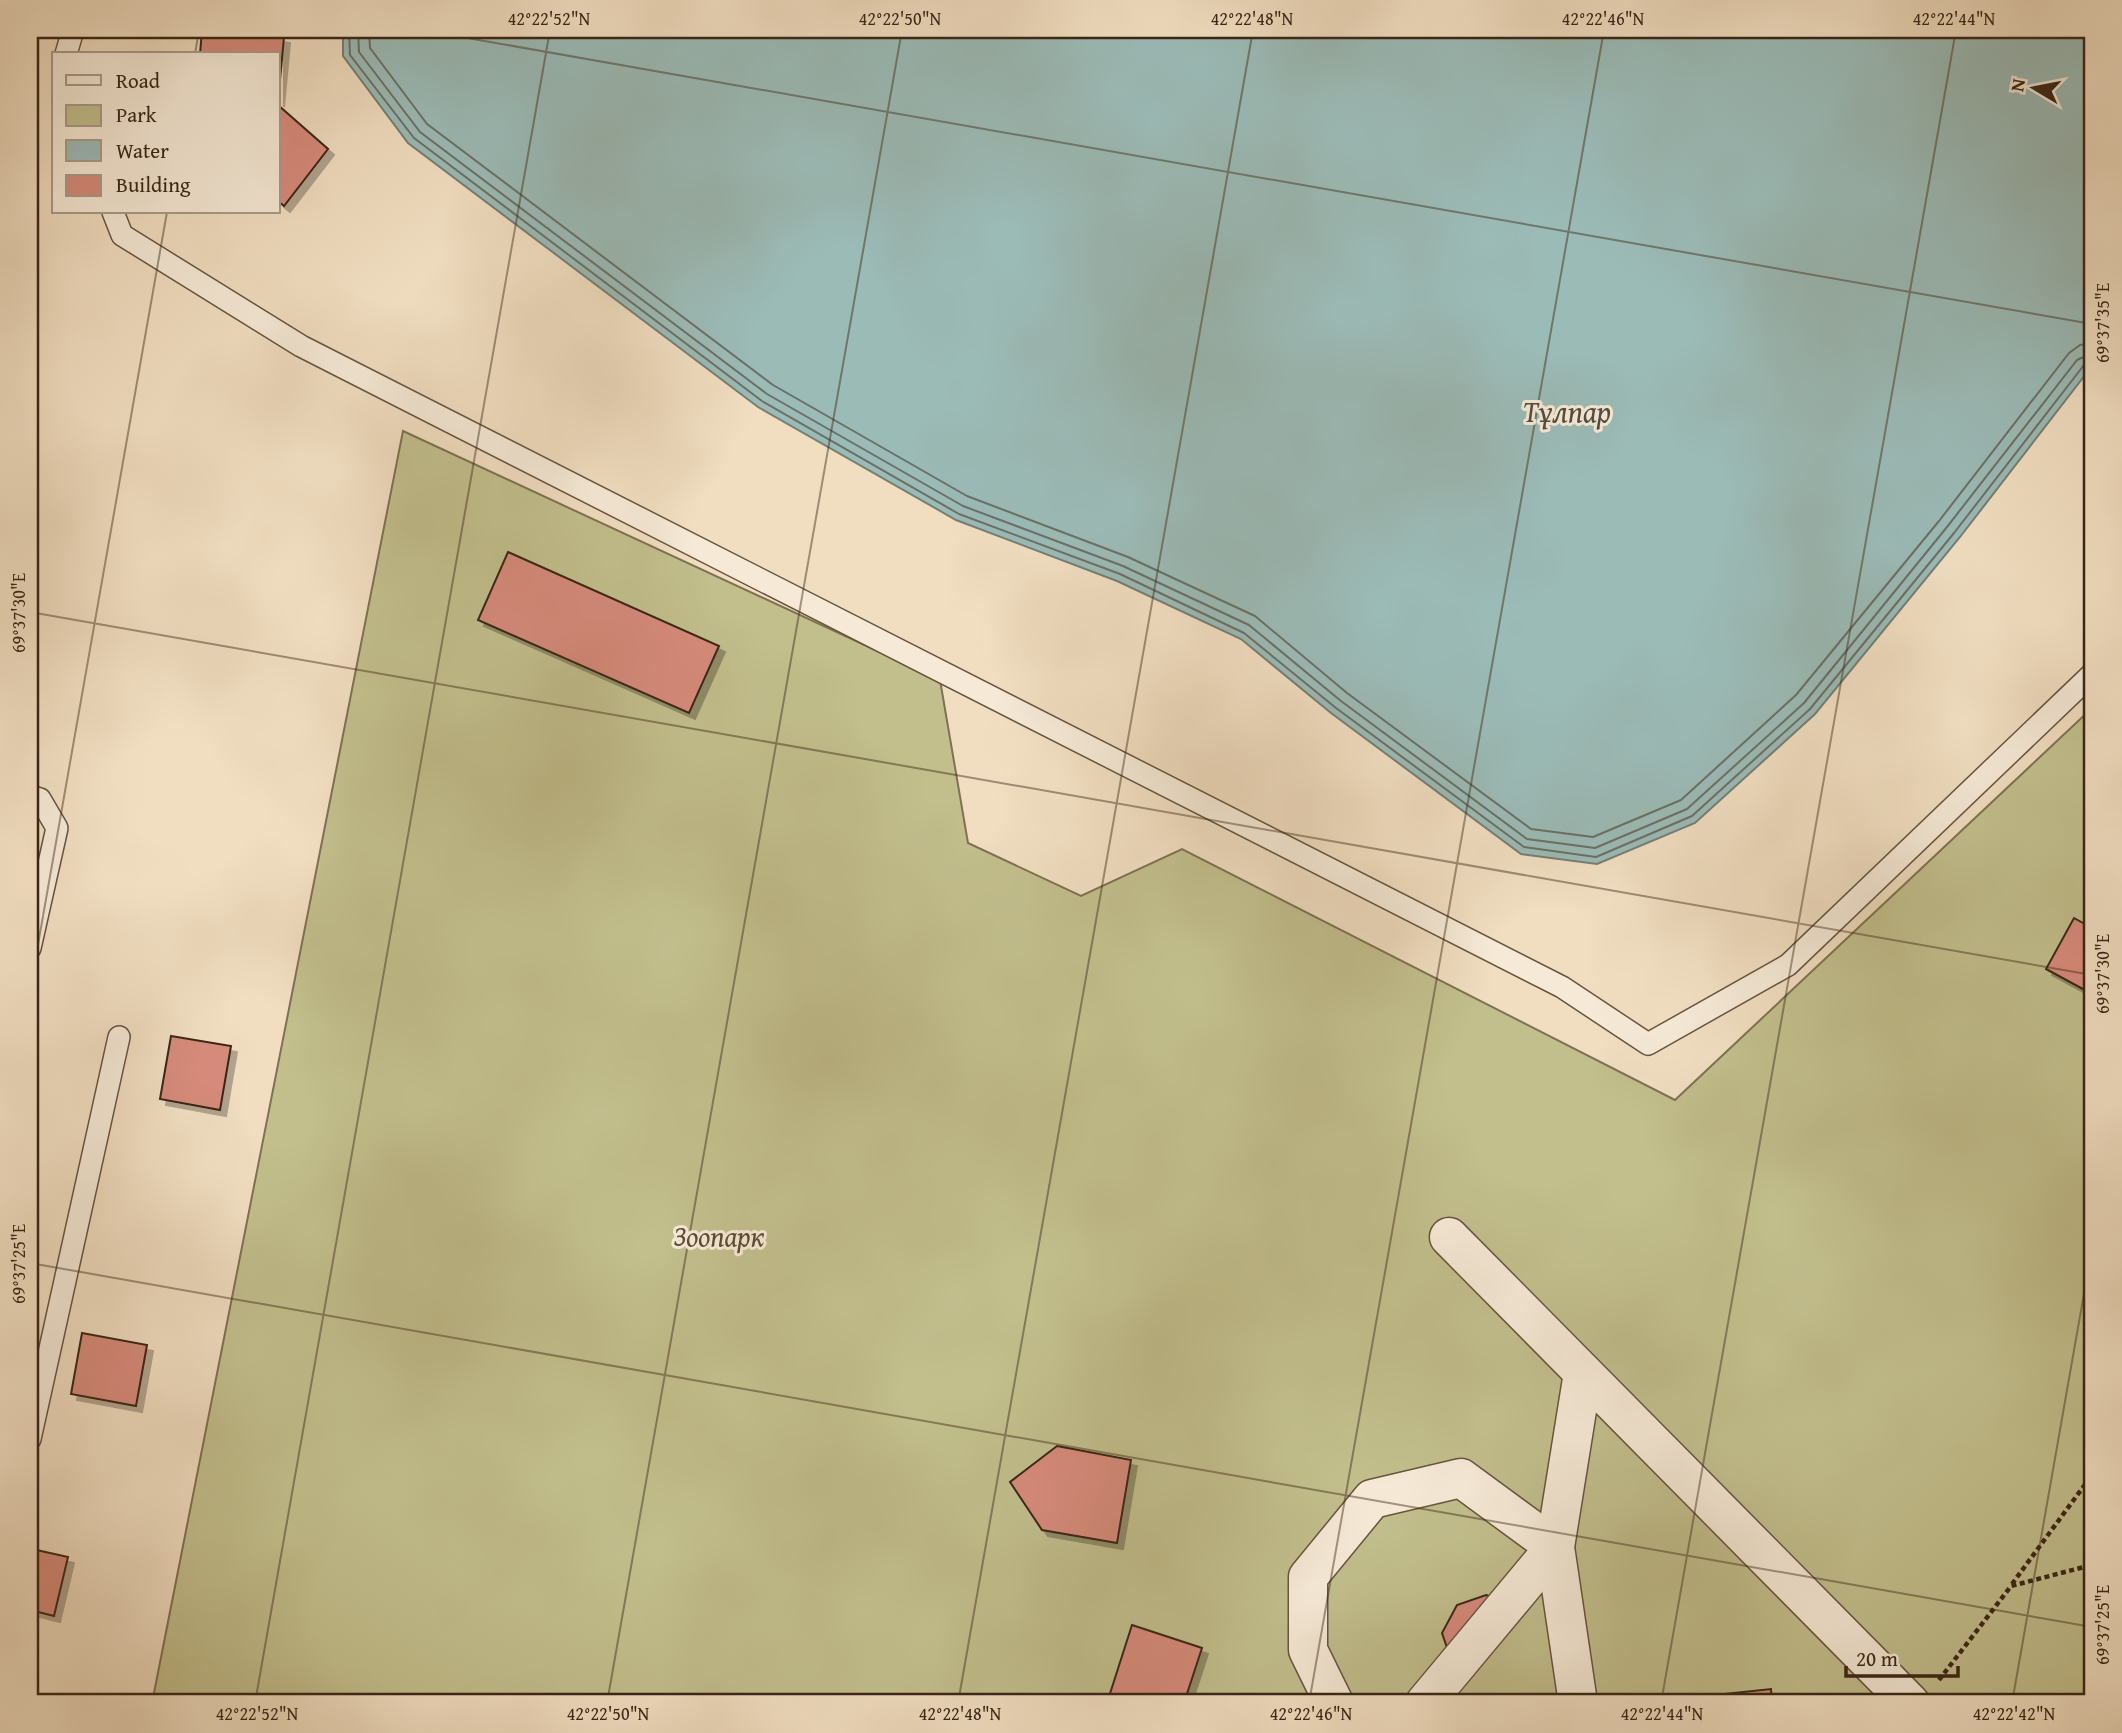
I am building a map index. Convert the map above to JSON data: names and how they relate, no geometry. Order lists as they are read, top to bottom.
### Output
{
  "water": ["Тұлпар"],
  "parks": ["Зоопарк"],
  "legend": [
    "Road",
    "Park",
    "Water",
    "Building"
  ],
  "scale_bar": "20 m",
  "north": "left",
  "coordinates": [
    "42°22'52\"N",
    "42°22'50\"N",
    "42°22'48\"N",
    "42°22'46\"N",
    "42°22'44\"N",
    "69°37'35\"E",
    "69°37'30\"E",
    "69°37'25\"E",
    "42°22'42\"N"
  ]
}
